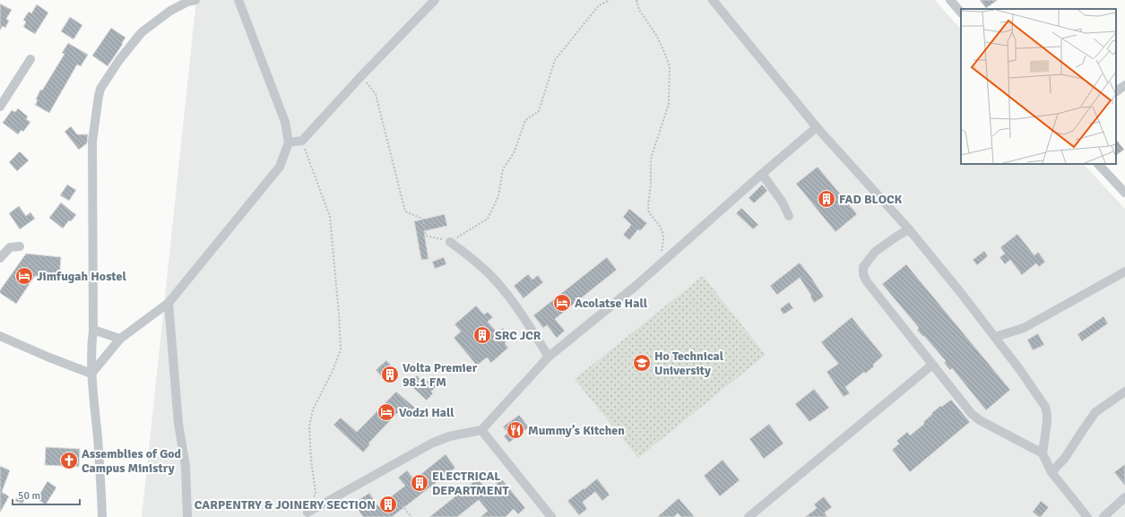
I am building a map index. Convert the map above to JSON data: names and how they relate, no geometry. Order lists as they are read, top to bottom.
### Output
{
  "places": {
    "building": [
      "FAD BLOCK",
      "SRC JCR",
      "Volta Premier 98.1 FM",
      "ELECTRICAL DEPARTMENT",
      "CARPENTRY & JOINERY SECTION"
    ],
    "hotel": ["Jimfugah Hostel", "Acolatse Hall", "Vodzi Hall"],
    "school or university": ["Ho Technical University"],
    "restaurant": ["Mummy’s Kitchen"],
    "church": ["Assemblies of God Campus Ministry"]
  },
  "scale_bar": "50 m"
}
